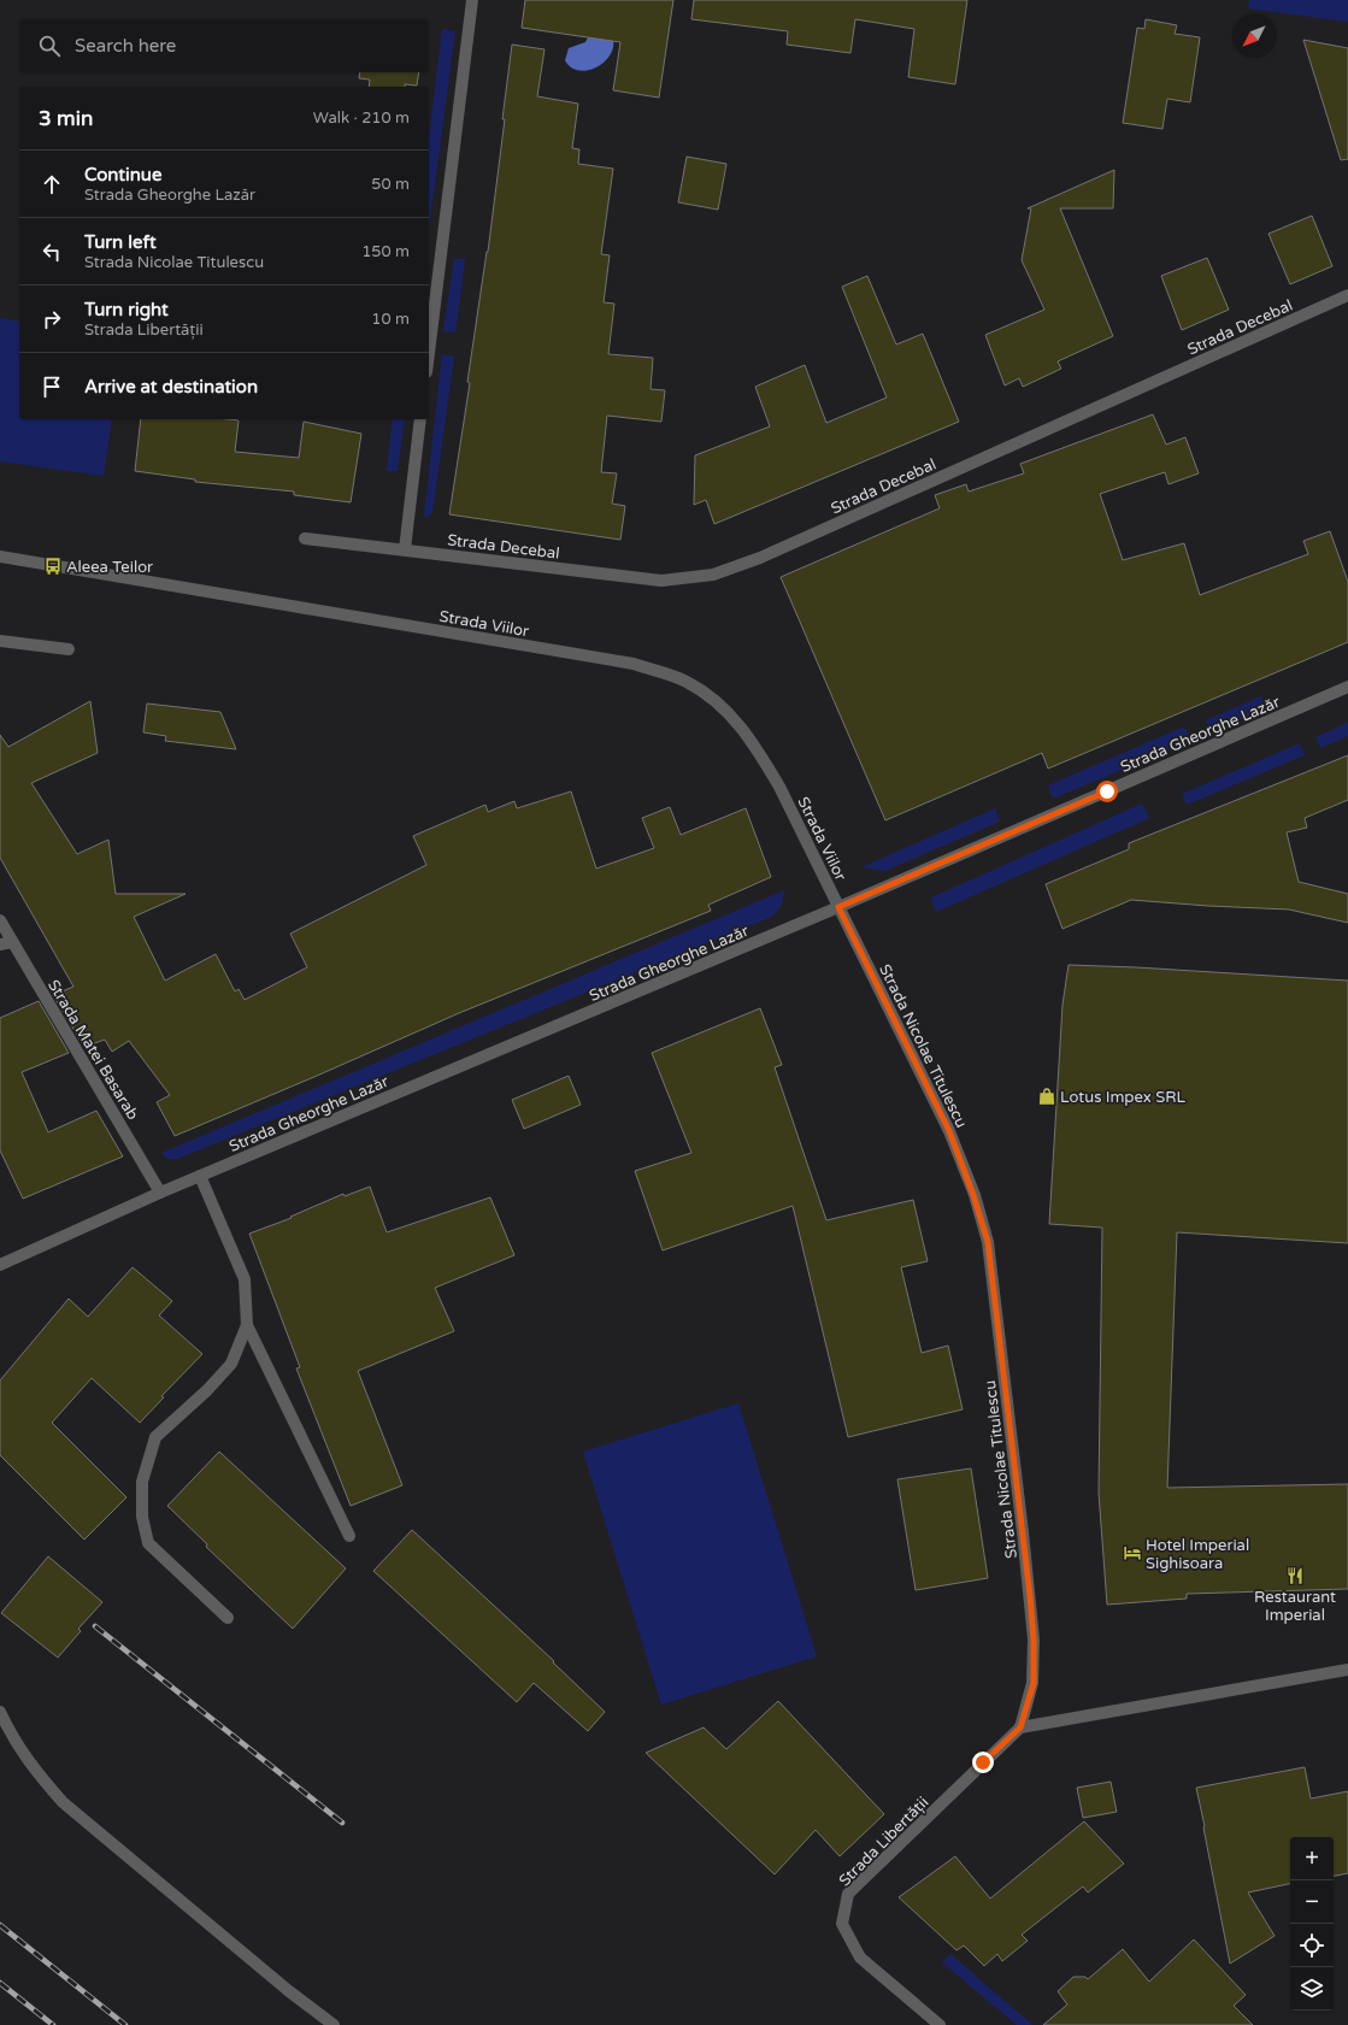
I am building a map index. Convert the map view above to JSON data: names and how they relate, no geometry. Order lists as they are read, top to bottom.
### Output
{
  "streets": {
    "street": [
      "Strada Decebal",
      "Strada Viilor",
      "Strada Gheorghe Lazăr",
      "Strada Nicolae Titulescu",
      "Strada Matei Basarab",
      "Strada Libertății"
    ]
  },
  "crossings": [
    ["Strada Viilor", "Strada Gheorghe Lazăr"],
    ["Strada Viilor", "Strada Nicolae Titulescu"],
    ["Strada Gheorghe Lazăr", "Strada Nicolae Titulescu"],
    ["Strada Gheorghe Lazăr", "Strada Matei Basarab"],
    ["Strada Nicolae Titulescu", "Strada Libertății"]
  ],
  "places": {
    "bus stop": ["Aleea Teilor"],
    "shop": ["Lotus Impex SRL"],
    "hotel": ["Hotel Imperial Sighisoara"],
    "restaurant": ["Restaurant Imperial"]
  },
  "north": "bottom left",
  "page": {
    "search": "Search here",
    "heading": ["3 min", "Walk · 210 m"],
    "list": [
      ["Continue", "Strada Gheorghe Lazăr", "50 m"],
      ["Turn left", "Strada Nicolae Titulescu", "150 m"],
      ["Turn right", "Strada Libertății", "10 m"],
      "Arrive at destination"
    ],
    "map_buttons": ["+", "−"]
  }
}
